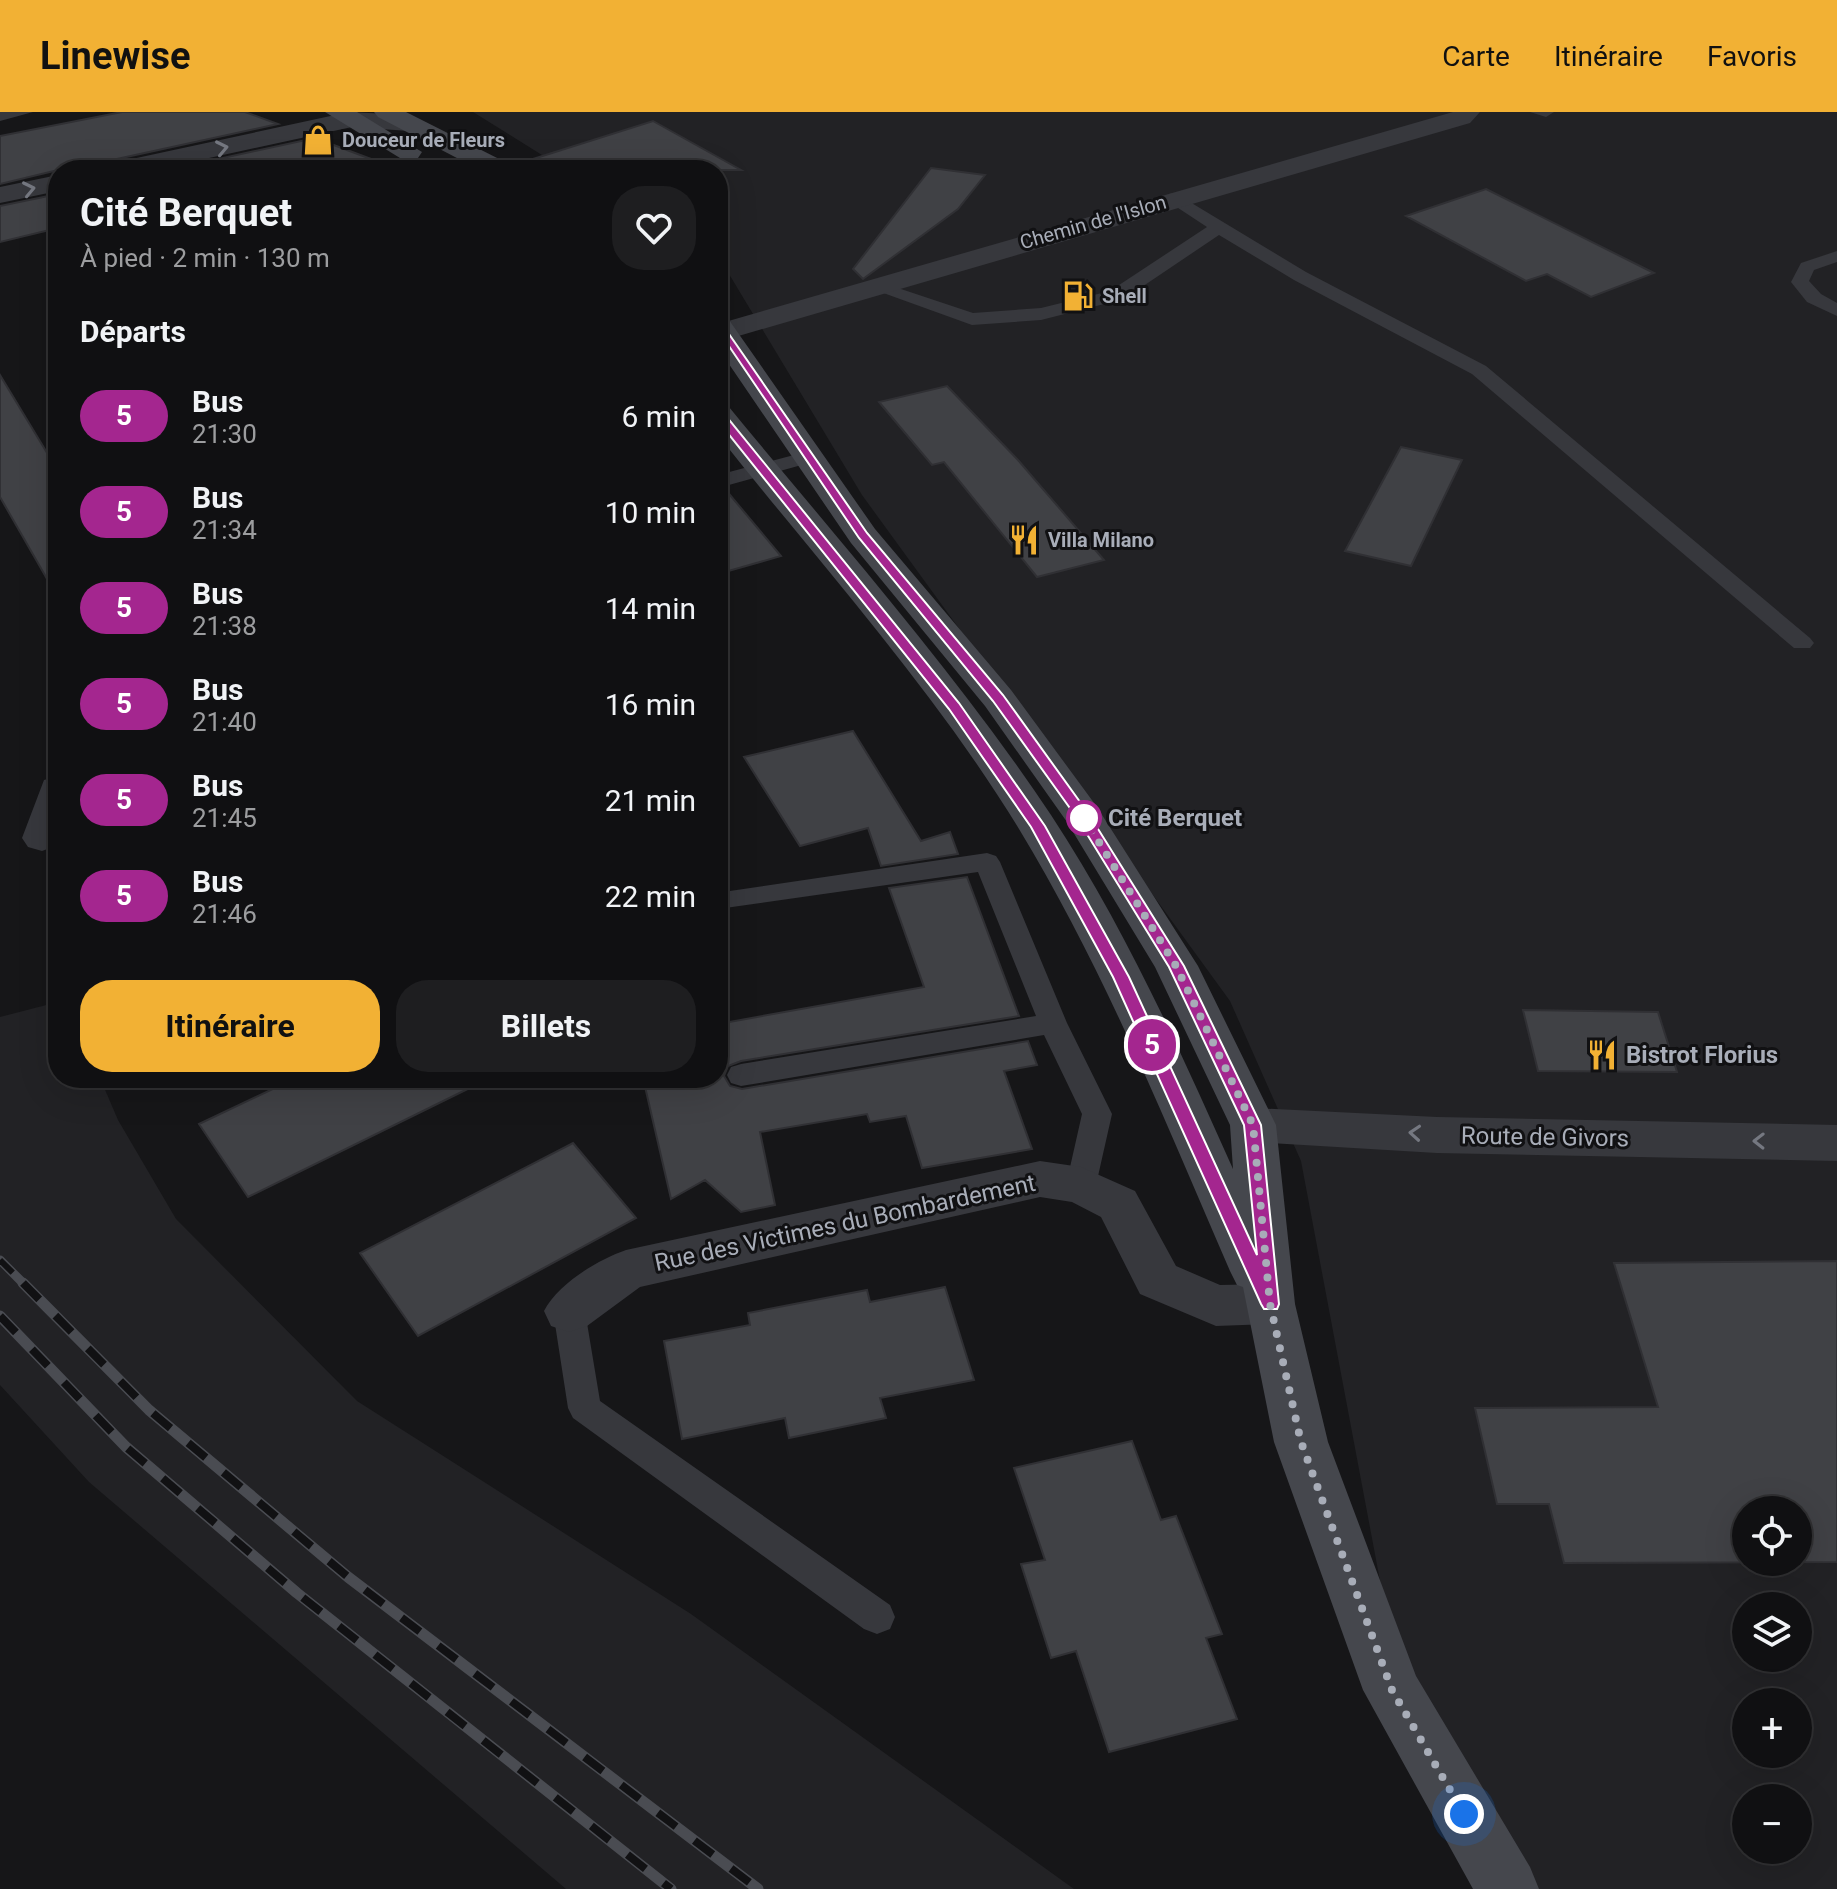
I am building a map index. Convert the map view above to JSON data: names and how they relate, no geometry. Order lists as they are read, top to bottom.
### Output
{
  "streets": {
    "street": ["Chemin de l'Islon", "Route de Givors", "Rue des Victimes du Bombardement"]
  },
  "one_way": ["Route de Givors"],
  "places": {
    "shop": ["Douceur de Fleurs"],
    "fuel station": ["Shell"],
    "restaurant": ["Villa Milano", "Bistrot Florius"],
    "other": ["Cité Berquet"]
  },
  "lines": ["bus line 5"],
  "page": {
    "header": "Linewise",
    "nav": ["Carte", "Itinéraire", "Favoris"],
    "on_map": "5",
    "heading": [
      ["Cité Berquet", "À pied · 2 min · 130 m"],
      "Départs"
    ],
    "list": [
      {
        "mark": "5",
        "name": "Bus",
        "note": "21:30",
        "value": "6 min"
      },
      {
        "mark": "5",
        "name": "Bus",
        "note": "21:34",
        "value": "10 min"
      },
      {
        "mark": "5",
        "name": "Bus",
        "note": "21:38",
        "value": "14 min"
      },
      {
        "mark": "5",
        "name": "Bus",
        "note": "21:40",
        "value": "16 min"
      },
      {
        "mark": "5",
        "name": "Bus",
        "note": "21:45",
        "value": "21 min"
      },
      {
        "mark": "5",
        "name": "Bus",
        "note": "21:46",
        "value": "22 min"
      }
    ],
    "buttons": ["Itinéraire", "Billets"],
    "map_buttons": ["+", "−"]
  }
}
